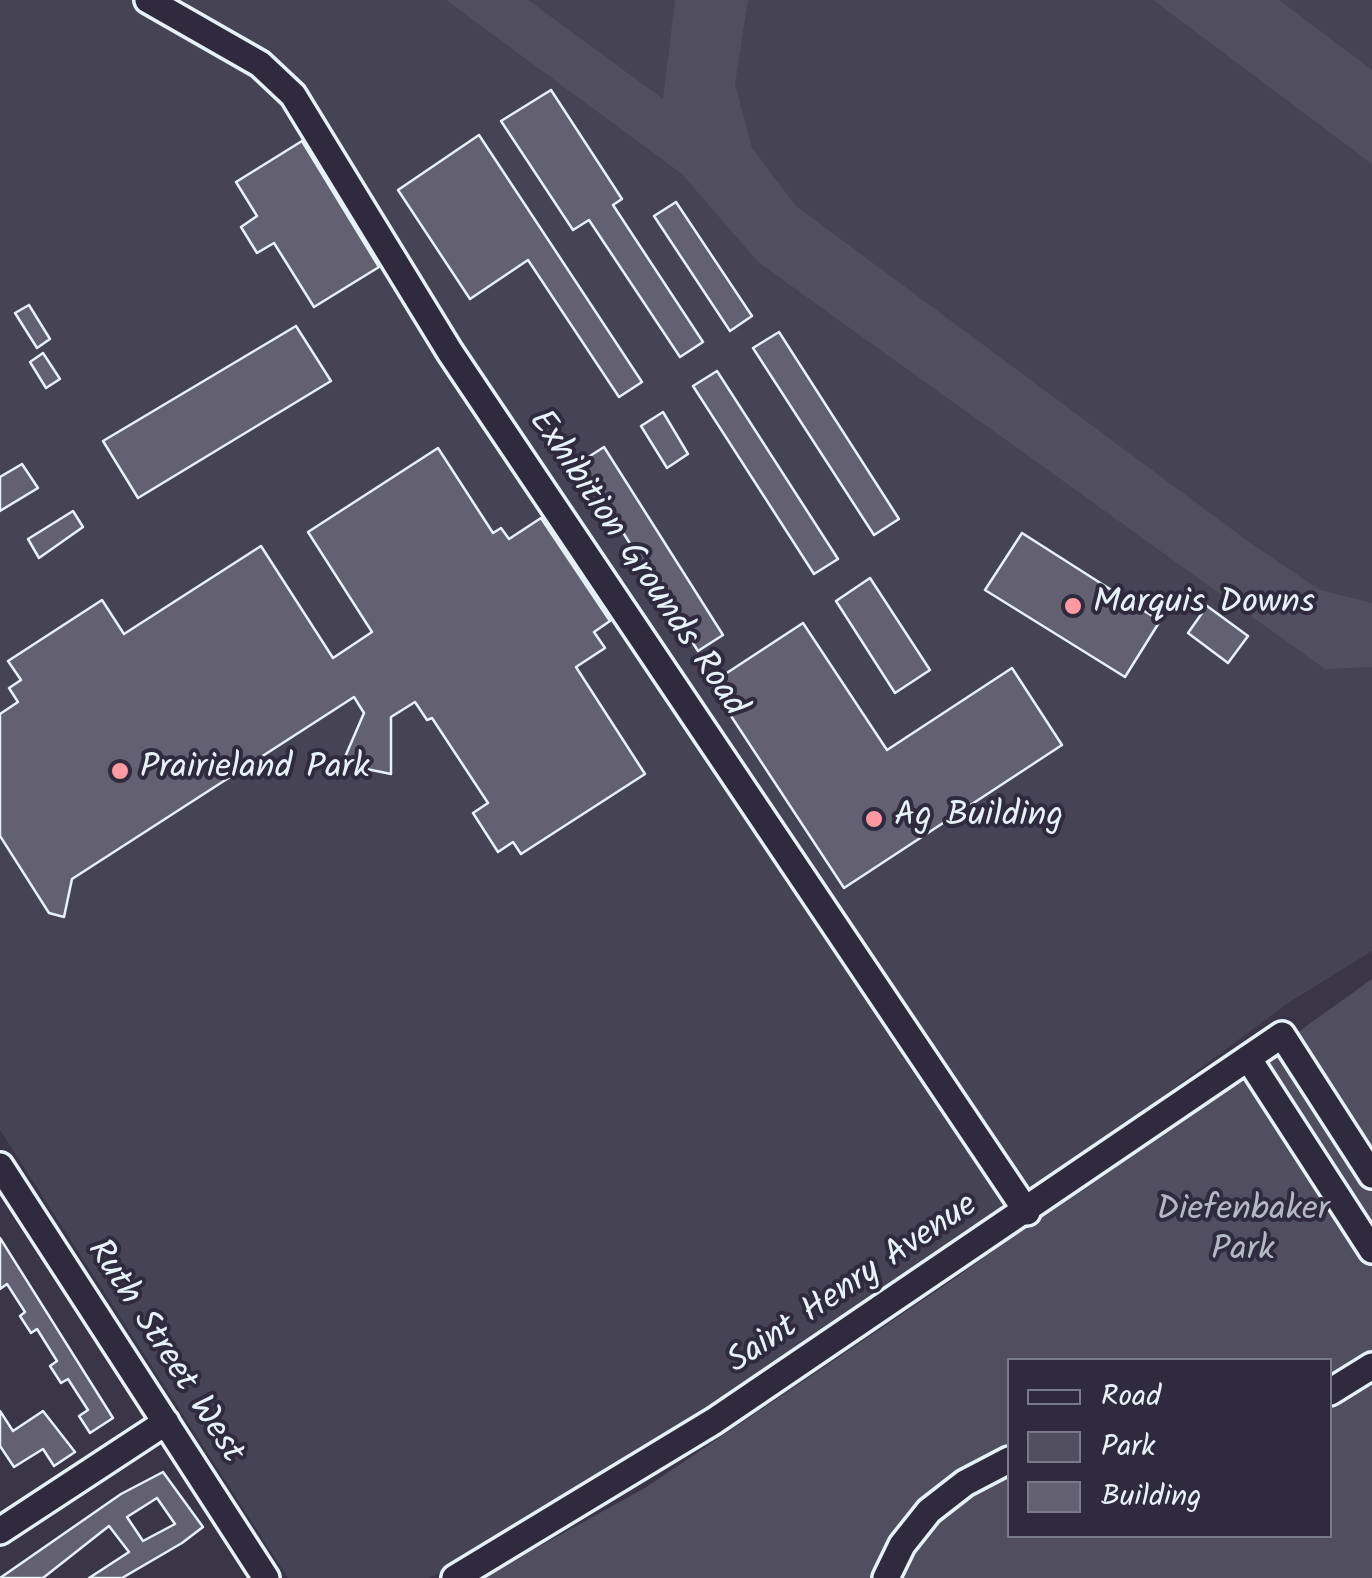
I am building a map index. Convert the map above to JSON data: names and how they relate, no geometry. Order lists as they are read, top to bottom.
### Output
{
  "streets": {
    "street": ["Exhibition Grounds Road", "Saint Henry Avenue", "Ruth Street West"]
  },
  "crossings": [
    ["Exhibition Grounds Road", "Saint Henry Avenue"]
  ],
  "parks": ["Diefenbaker Park"],
  "places": ["Marquis Downs", "Prairieland Park", "Ag Building"],
  "legend": ["Road", "Park", "Building"]
}
